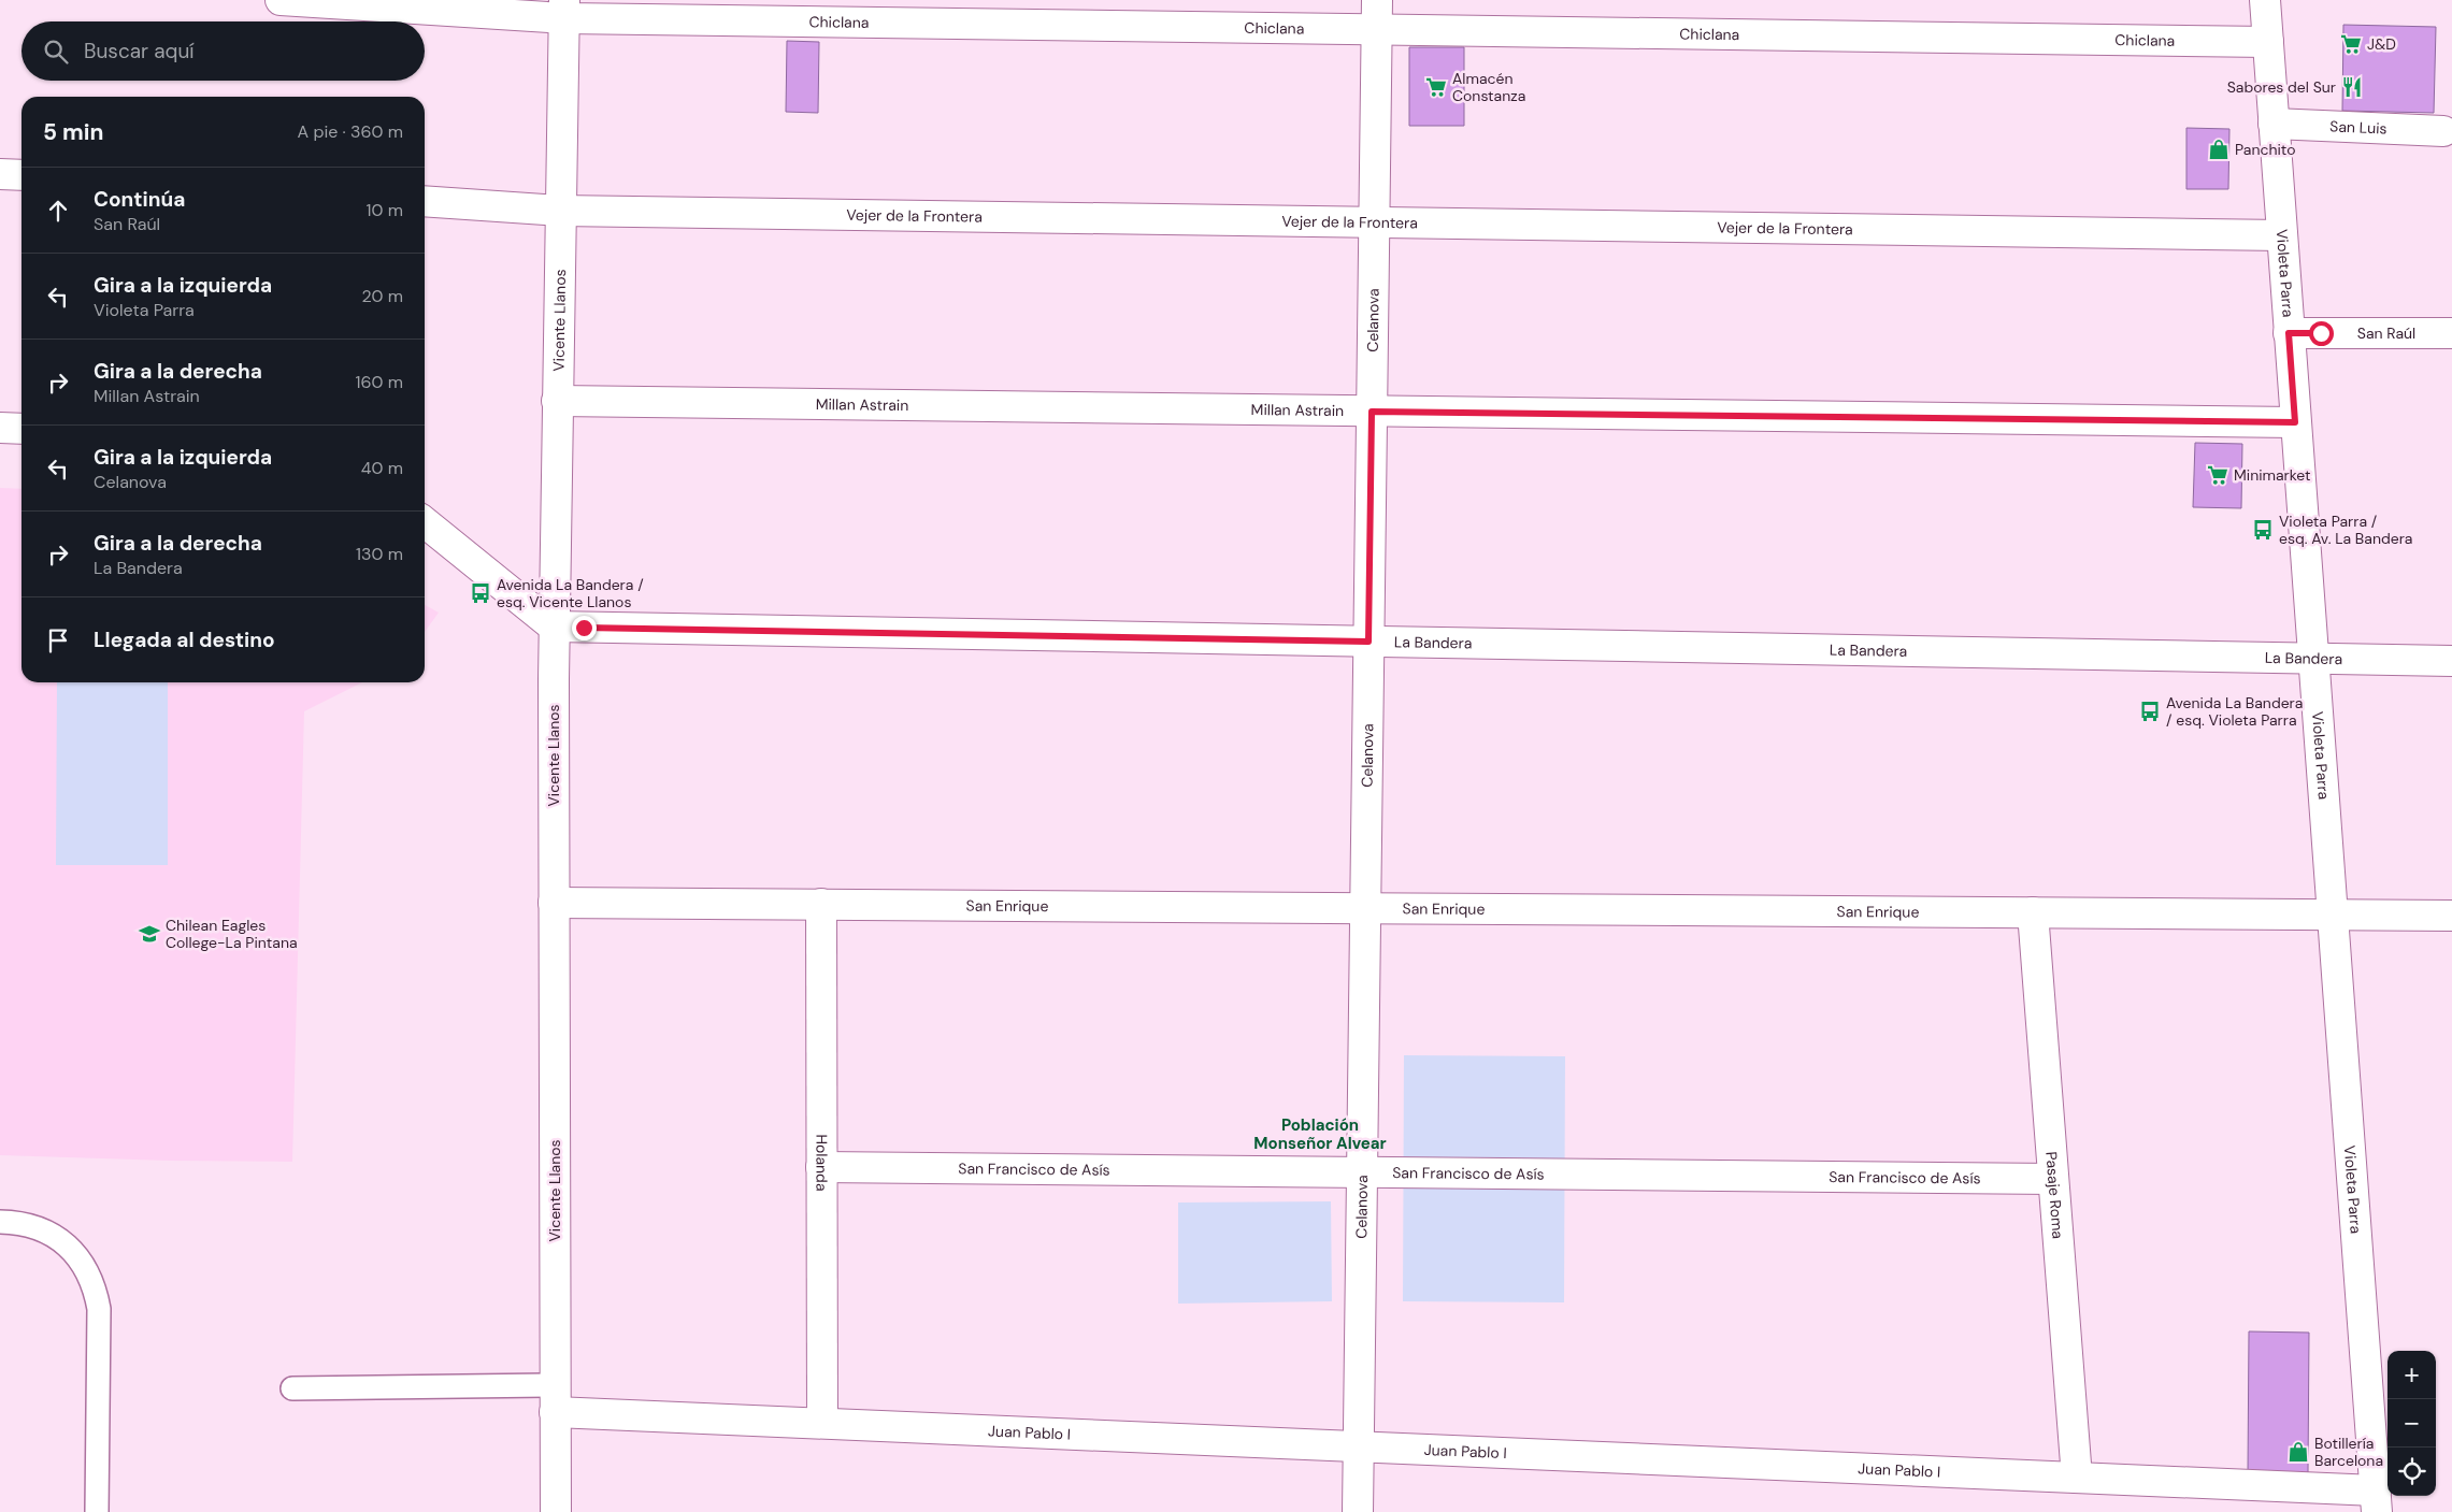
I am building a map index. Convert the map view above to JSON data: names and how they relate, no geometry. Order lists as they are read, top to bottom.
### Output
{
  "streets": {
    "street": [
      "Chiclana",
      "San Luis",
      "Vejer de la Frontera",
      "Violeta Parra",
      "Vicente Llanos",
      "Celanova",
      "San Raúl",
      "Millan Astrain",
      "La Bandera",
      "San Enrique",
      "Holanda",
      "San Francisco de Asís",
      "Pasaje Roma",
      "Juan Pablo I"
    ]
  },
  "crossings": [
    ["Chiclana", "Violeta Parra"],
    ["Chiclana", "Vicente Llanos"],
    ["Chiclana", "Celanova"],
    ["San Luis", "Violeta Parra"],
    ["Vejer de la Frontera", "Violeta Parra"],
    ["Vejer de la Frontera", "Vicente Llanos"],
    ["Vejer de la Frontera", "Celanova"],
    ["Violeta Parra", "San Raúl"],
    ["Violeta Parra", "Millan Astrain"],
    ["Violeta Parra", "La Bandera"],
    ["Violeta Parra", "San Enrique"],
    ["Violeta Parra", "Juan Pablo I"],
    ["Vicente Llanos", "Millan Astrain"],
    ["Vicente Llanos", "La Bandera"],
    ["Vicente Llanos", "San Enrique"],
    ["Vicente Llanos", "Juan Pablo I"],
    ["Celanova", "Millan Astrain"],
    ["Celanova", "La Bandera"],
    ["Celanova", "San Enrique"],
    ["Celanova", "San Francisco de Asís"],
    ["Celanova", "Juan Pablo I"],
    ["San Enrique", "Holanda"],
    ["San Enrique", "Pasaje Roma"],
    ["Holanda", "San Francisco de Asís"],
    ["Holanda", "Juan Pablo I"],
    ["San Francisco de Asís", "Pasaje Roma"],
    ["Pasaje Roma", "Juan Pablo I"]
  ],
  "districts": ["Población Monseñor Alvear"],
  "places": {
    "supermarket": ["J&D", "Almacén Constanza", "Minimarket"],
    "restaurant": ["Sabores del Sur"],
    "shop": ["Panchito", "Botillería Barcelona"],
    "bus stop": ["Violeta Parra / esq. Av. La Bandera", "Avenida La Bandera / esq. Vicente Llanos", "Avenida La Bandera / esq. Violeta Parra"],
    "school or university": ["Chilean Eagles College-La Pintana"]
  },
  "page": {
    "search": "Buscar aquí",
    "heading": ["5 min", "A pie · 360 m"],
    "list": [
      ["Continúa", "San Raúl", "10 m"],
      ["Gira a la izquierda", "Violeta Parra", "20 m"],
      ["Gira a la derecha", "Millan Astrain", "160 m"],
      ["Gira a la izquierda", "Celanova", "40 m"],
      ["Gira a la derecha", "La Bandera", "130 m"],
      "Llegada al destino"
    ],
    "map_buttons": ["+", "−"]
  }
}
